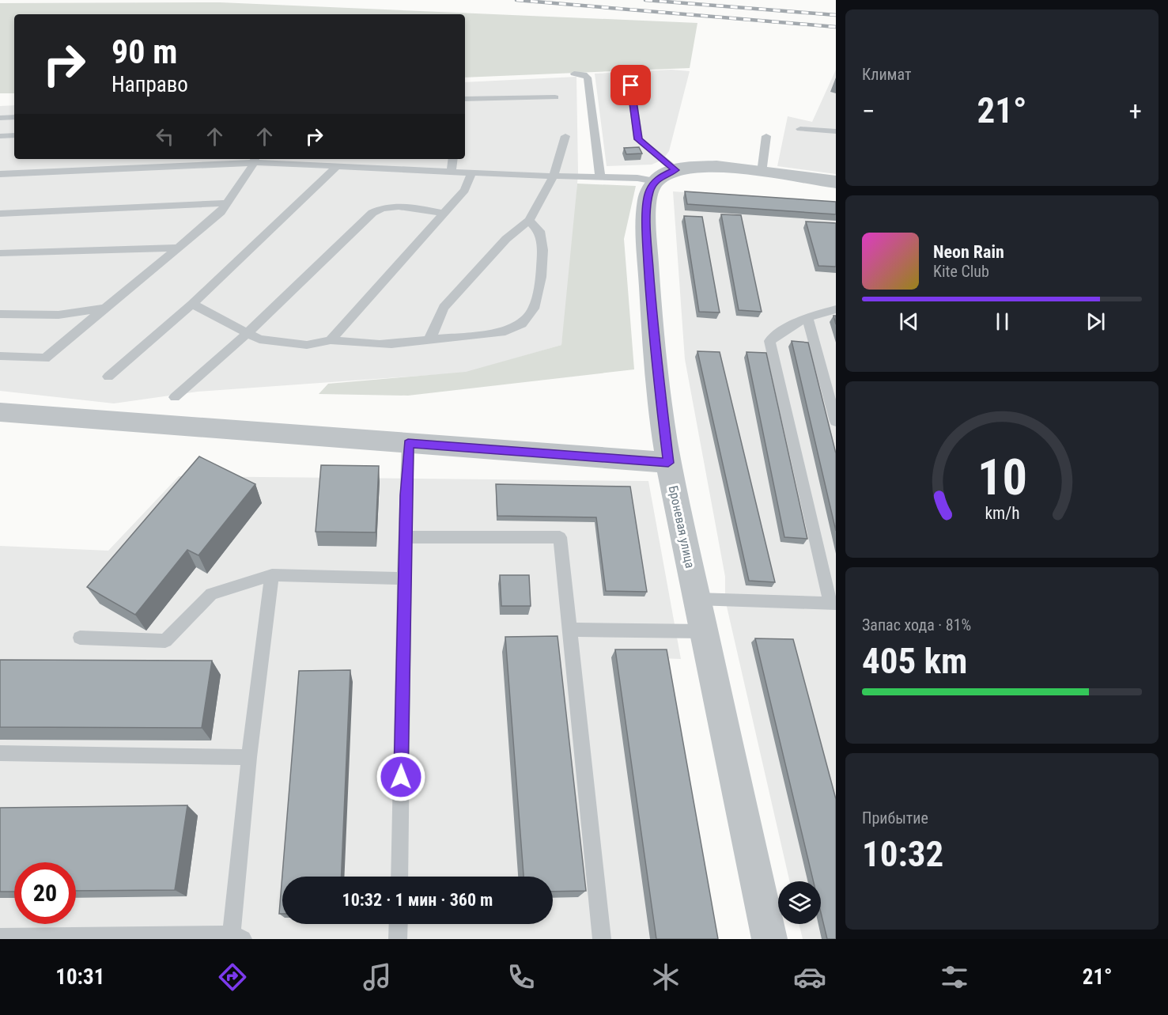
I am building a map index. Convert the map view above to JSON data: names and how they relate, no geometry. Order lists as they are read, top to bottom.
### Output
{
  "streets": {
    "street": ["Броневая улица"]
  },
  "page": {
    "tile": [
      "Климат",
      ["Запас хода · 81%", "405 km"],
      ["Прибытие", "10:32"]
    ],
    "turn": ["90 m", "Направо"],
    "heat": ["−", "21°", "+"],
    "song": ["Neon Rain", "Kite Club"],
    "limit": "20",
    "trip": "10:32 · 1 мин · 360 m",
    "tabs": ["10:31", "21°"],
    "gauge": ["10", "km/h"]
  }
}
